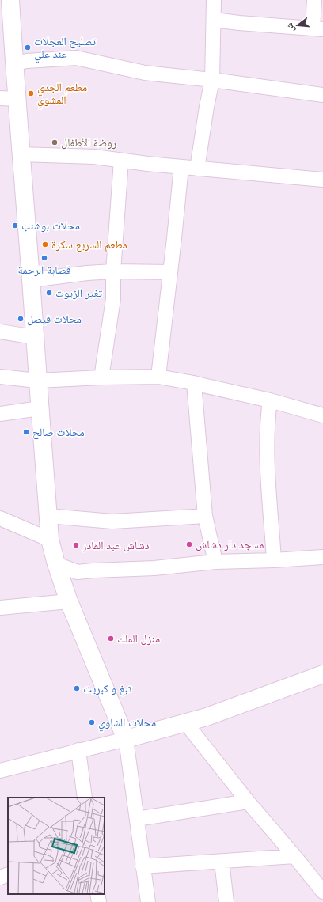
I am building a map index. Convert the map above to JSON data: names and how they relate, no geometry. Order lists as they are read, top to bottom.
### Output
{
  "places": [
    "تصليح العجلات عند علي",
    "مطعم الجدي المشوي",
    "روضة الأطفال",
    "محلات بوشنب",
    "مطعم السريع سكرة",
    "قصابة الرحمة",
    "تغير الزيوت",
    "محلات فيصل",
    "محلات صالح",
    "مسجد دار دشاش",
    "دشاش عبد القادر",
    "منزل الملك",
    "تبغ و كبريت",
    "محلات الشاوي"
  ],
  "north": "left"
}
